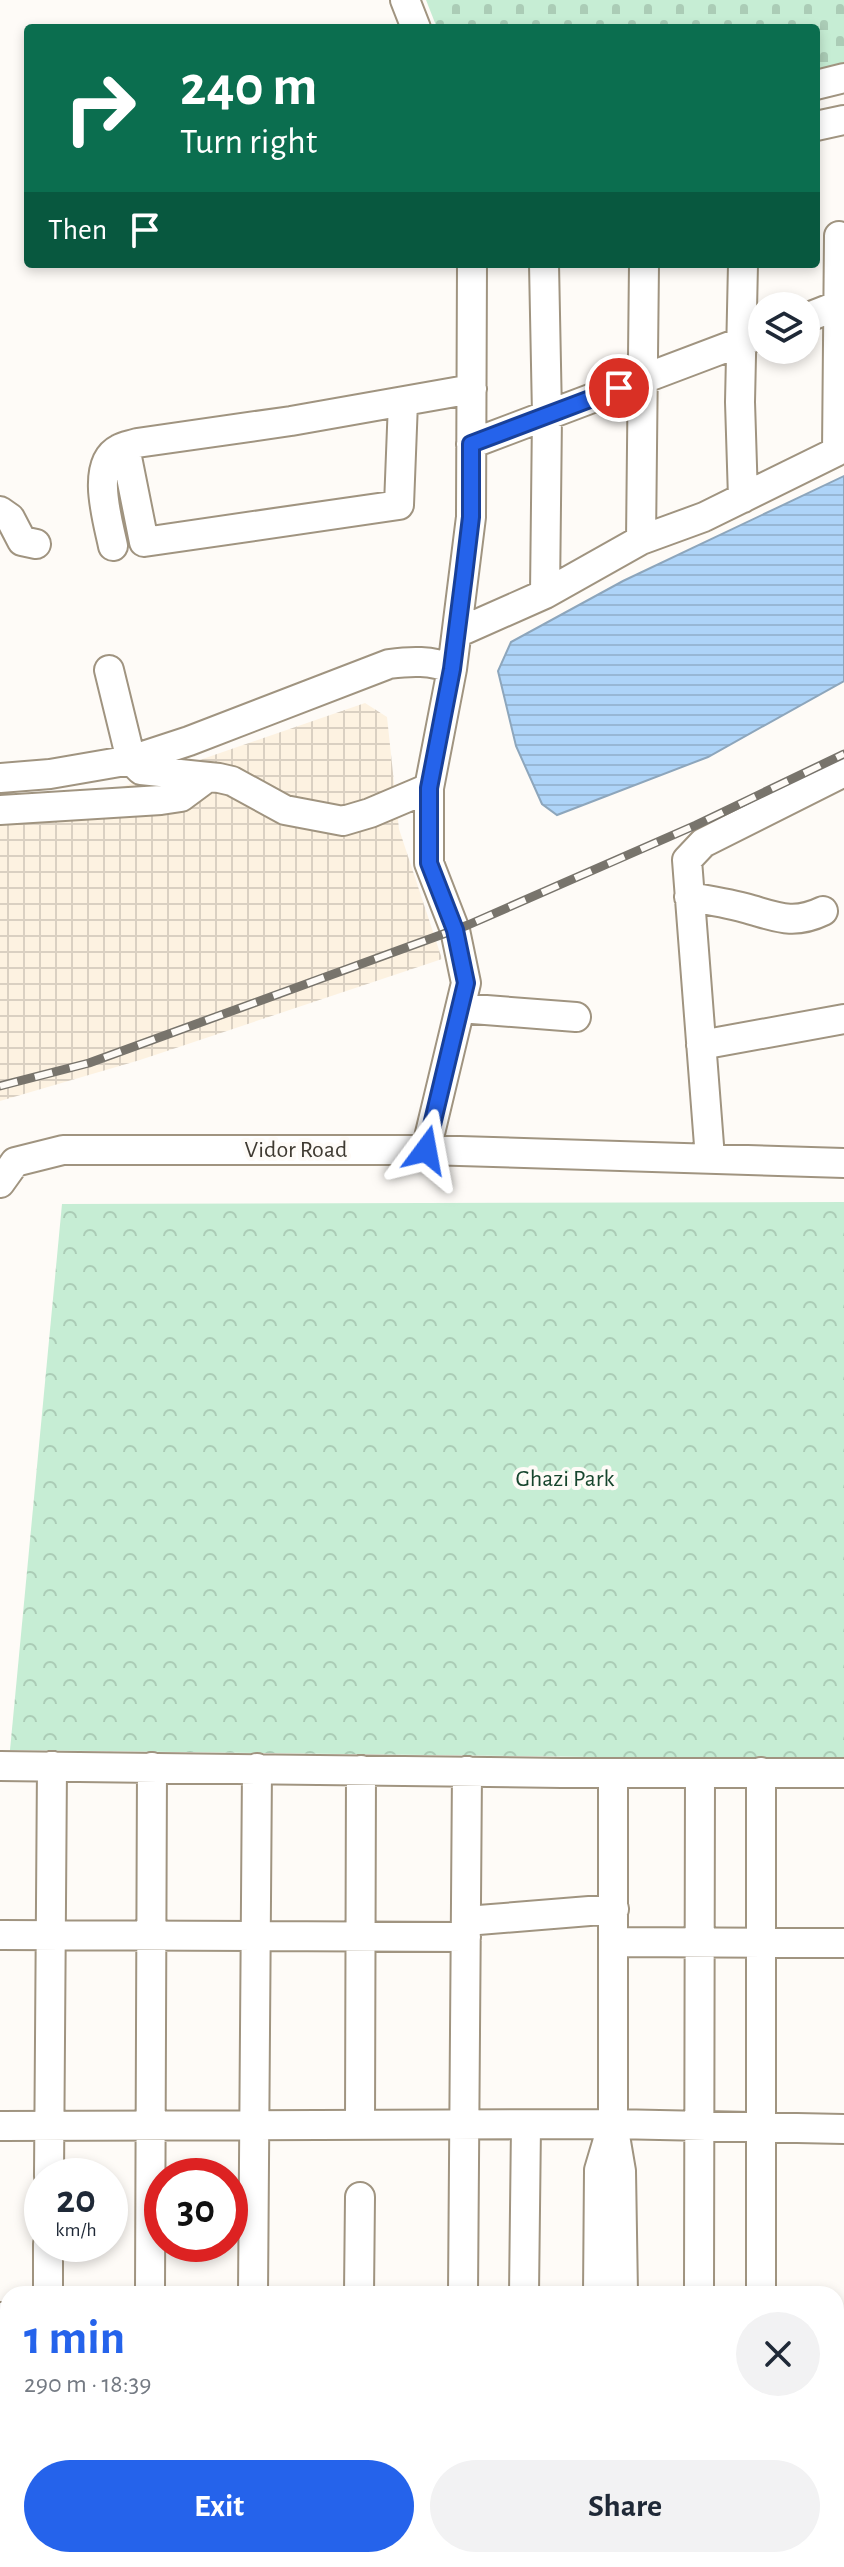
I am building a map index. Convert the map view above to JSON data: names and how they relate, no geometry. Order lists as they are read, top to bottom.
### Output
{
  "streets": {
    "street": ["Vidor Road"]
  },
  "parks": ["Ghazi Park"],
  "page": {
    "turn": ["240 m", "Turn right"],
    "then": "Then",
    "speed": "20 km/h",
    "limit": "30",
    "heading": ["1 min", "290 m · 18:39"],
    "buttons": ["Exit", "Share"]
  }
}
